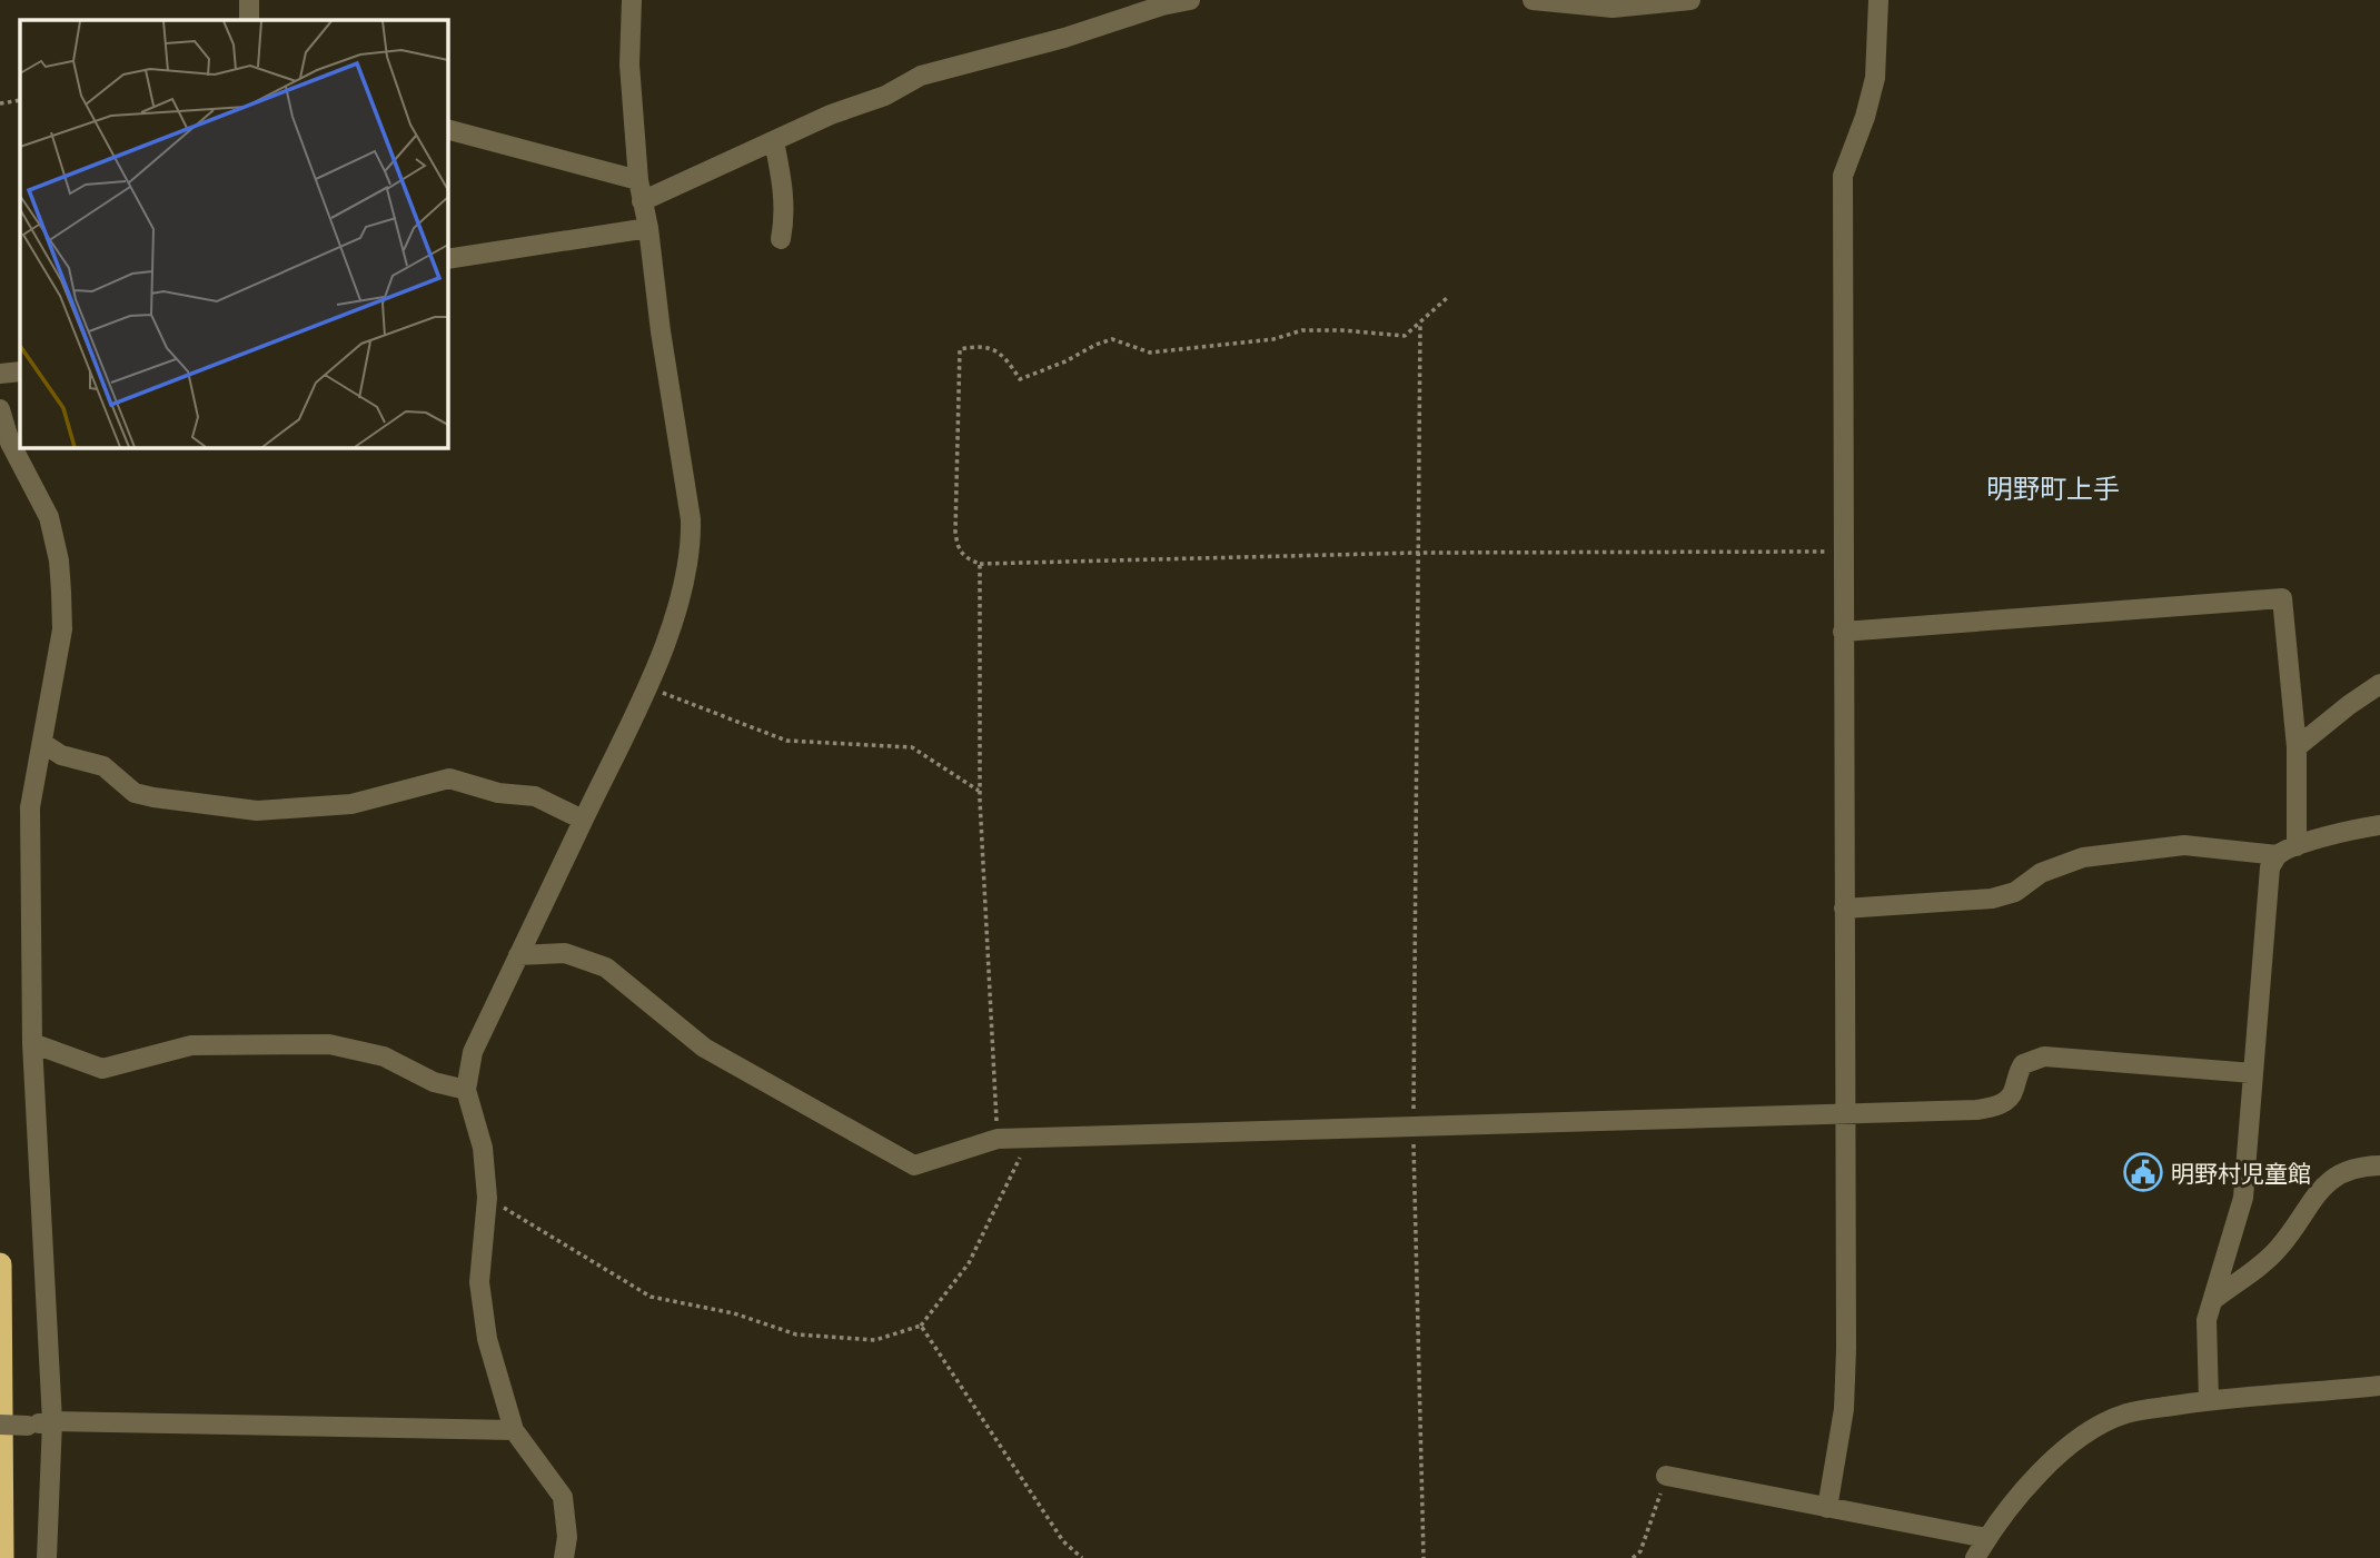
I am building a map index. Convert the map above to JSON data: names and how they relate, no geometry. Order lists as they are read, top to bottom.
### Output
{
  "districts": ["明野町上手"],
  "places": {
    "public building": ["明野村児童館"]
  }
}
